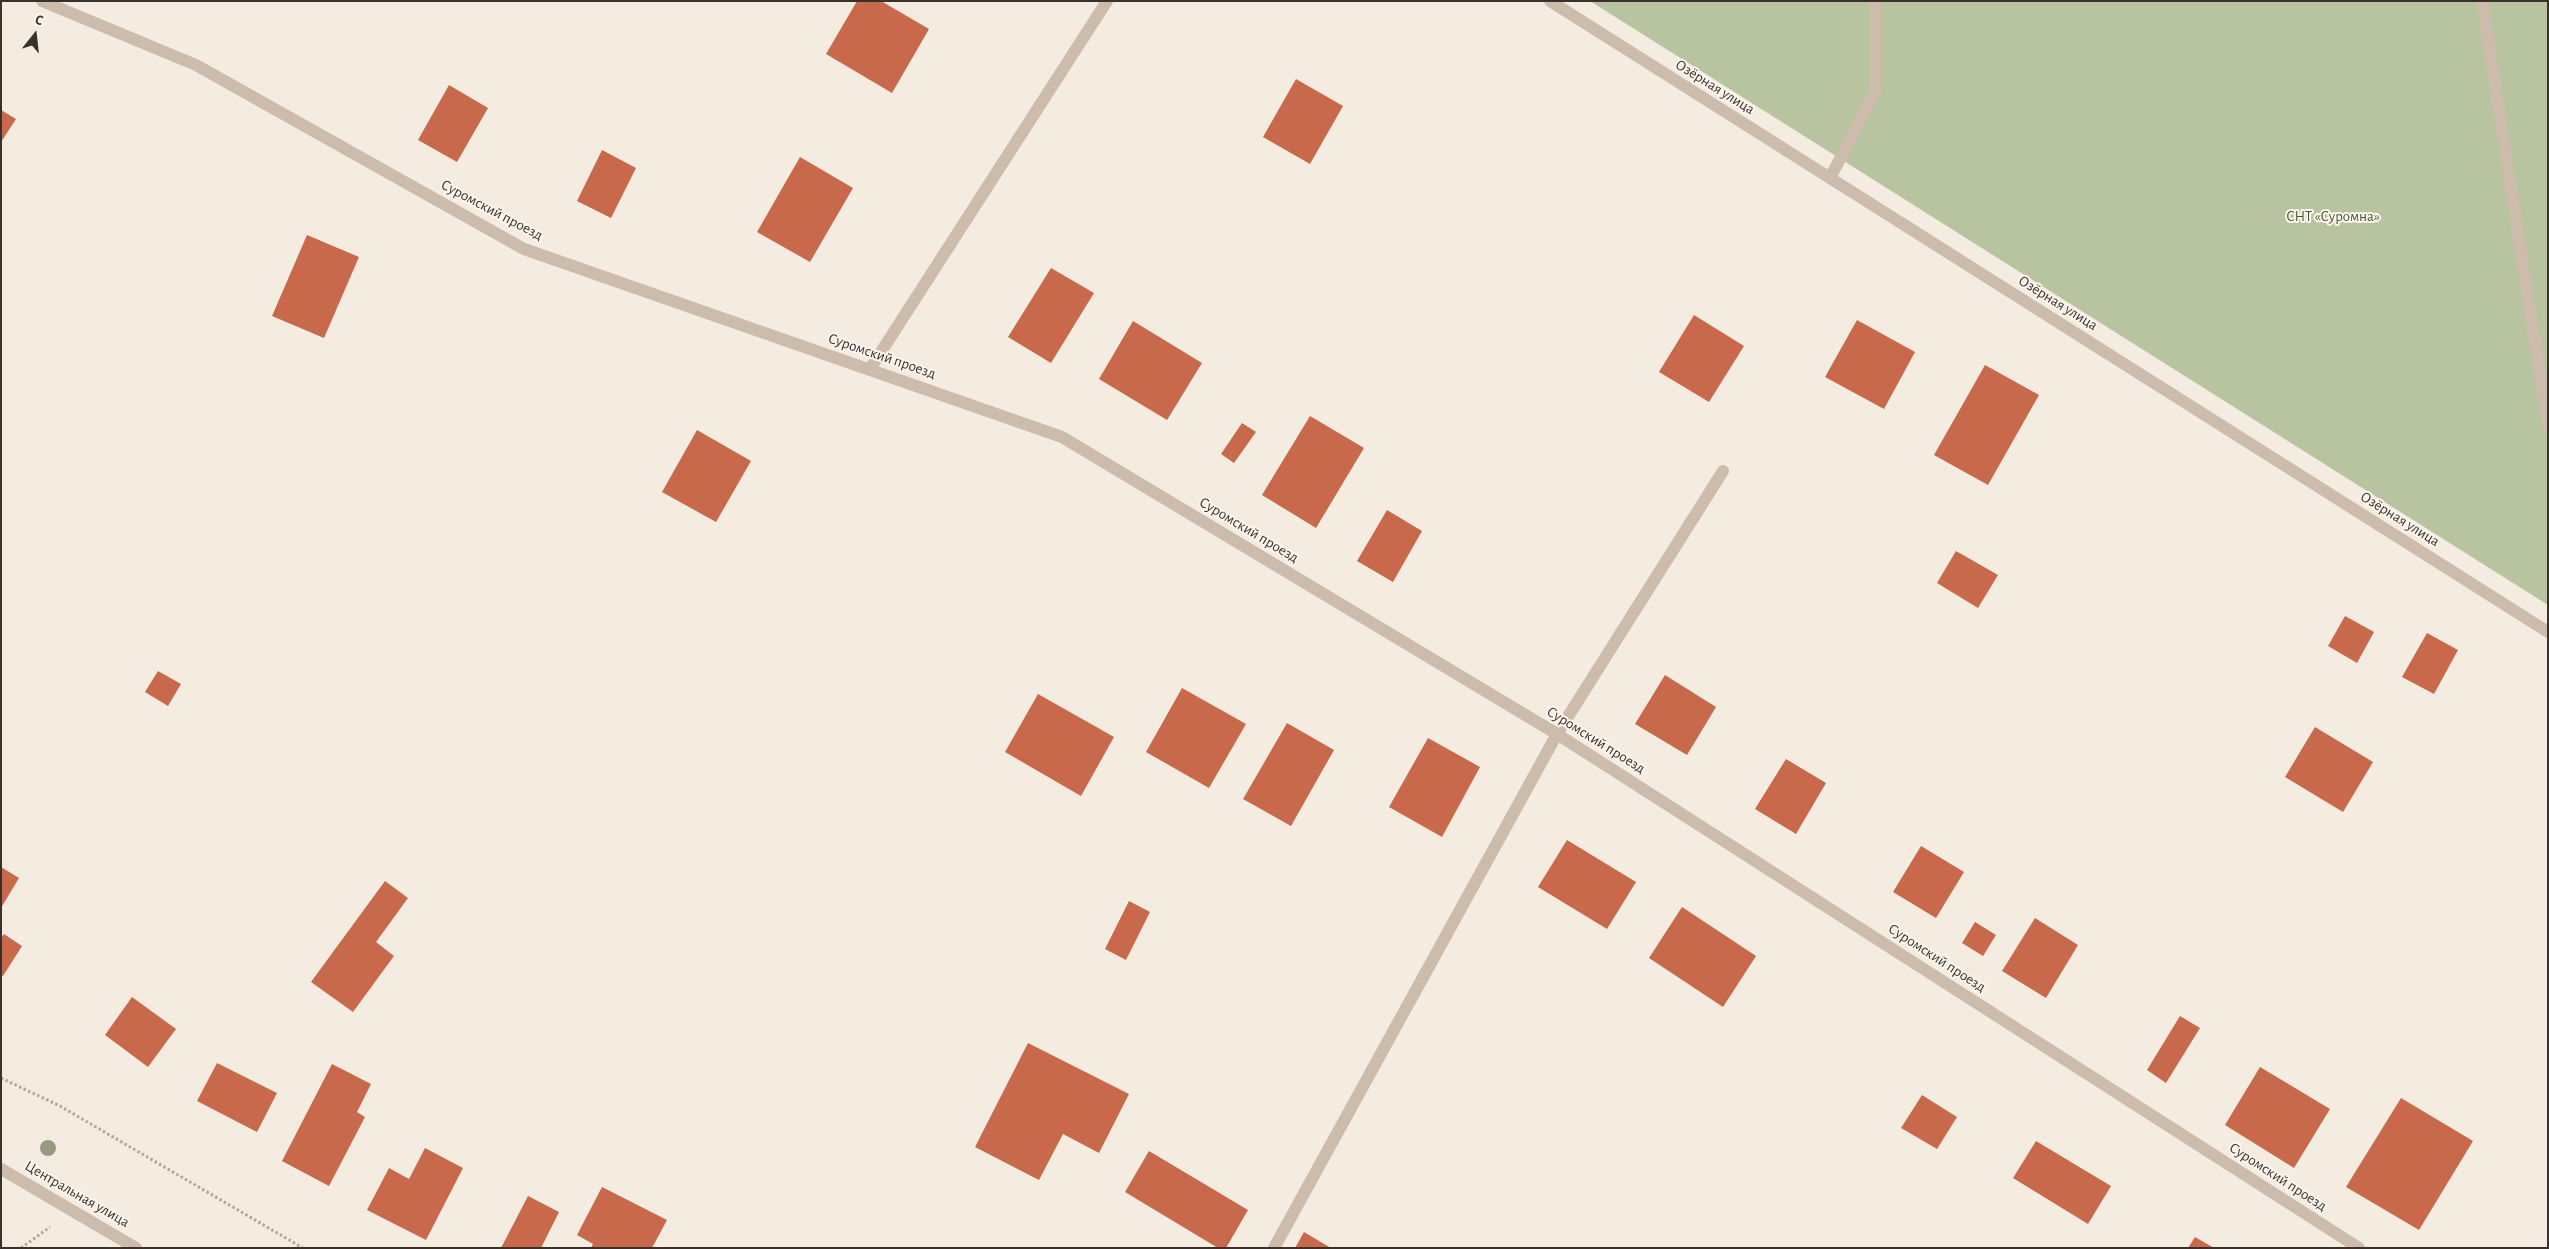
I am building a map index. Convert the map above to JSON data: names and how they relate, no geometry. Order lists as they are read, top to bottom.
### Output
{
  "streets": {
    "street": ["Озёрная улица", "Суромский проезд", "Центральная улица"]
  },
  "parks": ["СНТ «Суромна»"],
  "north": "top"
}
